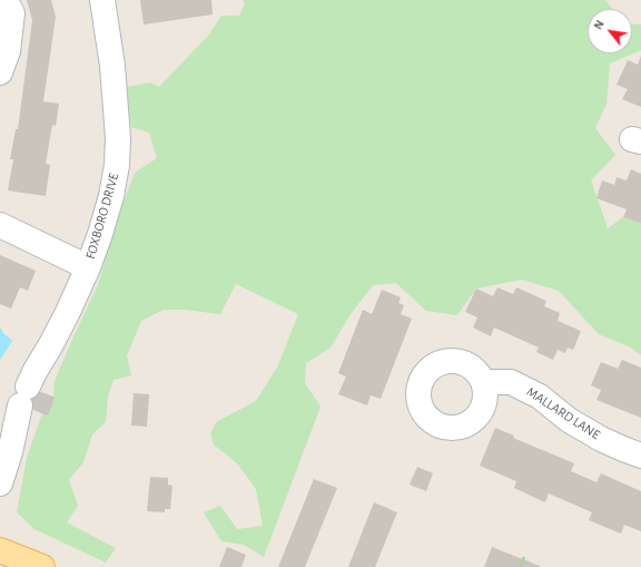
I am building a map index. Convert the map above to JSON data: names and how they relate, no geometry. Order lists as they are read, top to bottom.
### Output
{
  "streets": {
    "street": ["FOXBORO DRIVE", "MALLARD LANE"]
  },
  "north": "top left"
}
